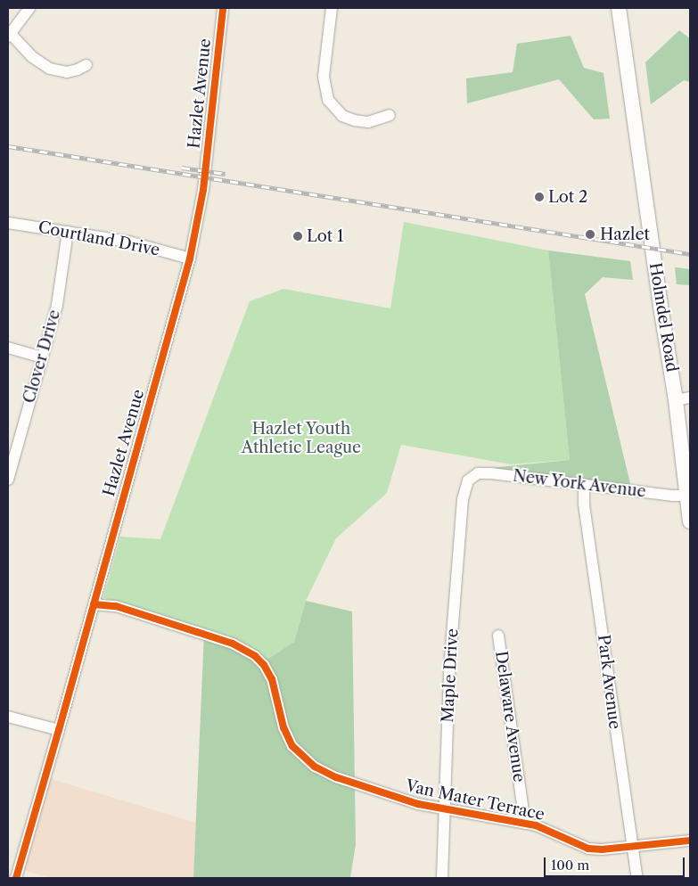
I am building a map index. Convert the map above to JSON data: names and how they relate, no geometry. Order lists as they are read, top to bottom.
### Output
{
  "streets": {
    "main road": ["Holmdel Road"],
    "street": [
      "Hazlet Avenue",
      "Courtland Drive",
      "Clover Drive",
      "New York Avenue",
      "Maple Drive",
      "Park Avenue",
      "Delaware Avenue",
      "Van Mater Terrace"
    ]
  },
  "crossings": [
    ["Hazlet Avenue", "Courtland Drive"],
    ["Hazlet Avenue", "Van Mater Terrace"],
    ["Courtland Drive", "Clover Drive"],
    ["Holmdel Road", "New York Avenue"],
    ["New York Avenue", "Maple Drive"],
    ["New York Avenue", "Park Avenue"],
    ["Maple Drive", "Van Mater Terrace"],
    ["Park Avenue", "Van Mater Terrace"],
    ["Delaware Avenue", "Van Mater Terrace"]
  ],
  "parks": ["Hazlet Youth Athletic League"],
  "places": ["Lot 2", "Hazlet", "Lot 1"],
  "scale_bar": "100 m"
}
